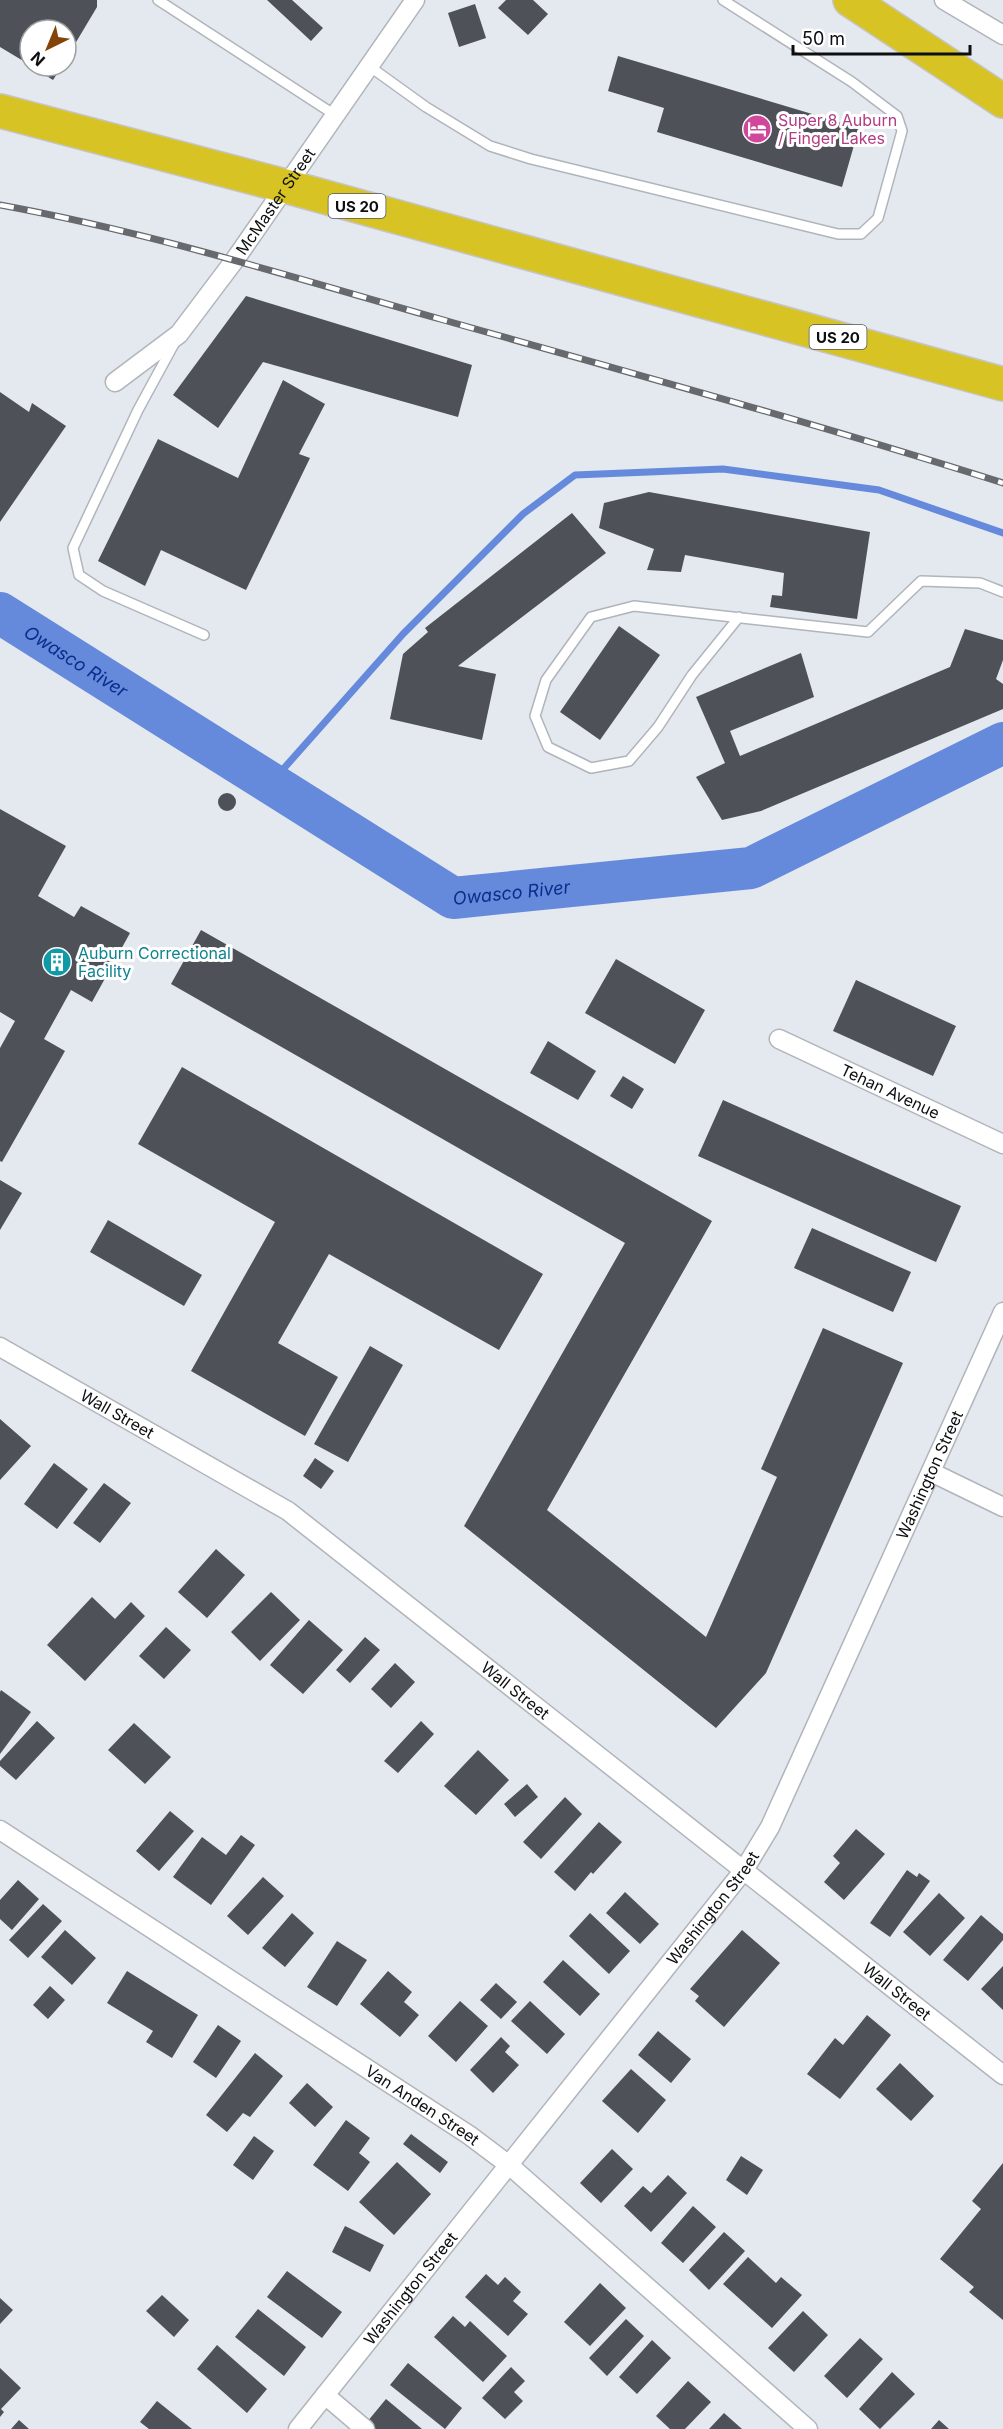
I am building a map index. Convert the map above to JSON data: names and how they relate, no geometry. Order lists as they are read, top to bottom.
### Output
{
  "streets": {
    "highway": ["US 20"],
    "street": [
      "McMaster Street",
      "Tehan Avenue",
      "Wall Street",
      "Washington Street",
      "Van Anden Street"
    ]
  },
  "crossings": [
    ["McMaster Street", "US 20"],
    ["Wall Street", "Washington Street"],
    ["Washington Street", "Van Anden Street"]
  ],
  "water": ["Owasco River"],
  "places": {
    "hotel": ["Super 8 Auburn / Finger Lakes"],
    "building": ["Auburn Correctional Facility"]
  },
  "scale_bar": "50 m",
  "north": "bottom left"
}
